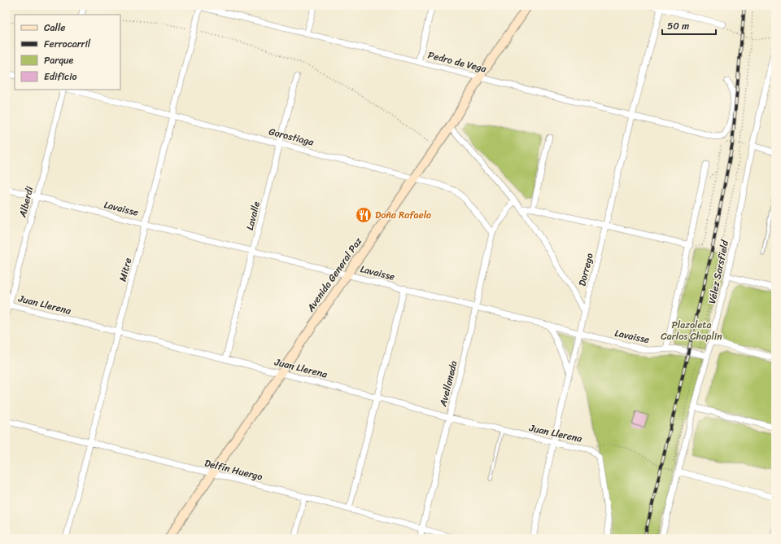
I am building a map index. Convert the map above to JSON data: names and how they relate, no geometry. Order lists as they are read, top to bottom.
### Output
{
  "streets": {
    "main road": ["Avenida General Paz"],
    "street": [
      "Pedro de Vega",
      "Gorostiaga",
      "Alberdi",
      "Lavaisse",
      "Lavalle",
      "Mitre",
      "Dorrego",
      "Vélez Sarsfield",
      "Juan Llerena",
      "Avellaneda",
      "Delfín Huergo"
    ]
  },
  "crossings": [
    ["Pedro de Vega", "Mitre"],
    ["Pedro de Vega", "Dorrego"],
    ["Pedro de Vega", "Avenida General Paz"],
    ["Gorostiaga", "Lavalle"],
    ["Gorostiaga", "Mitre"],
    ["Gorostiaga", "Avenida General Paz"],
    ["Gorostiaga", "Avellaneda"],
    ["Alberdi", "Lavaisse"],
    ["Alberdi", "Juan Llerena"],
    ["Lavaisse", "Lavalle"],
    ["Lavaisse", "Mitre"],
    ["Lavaisse", "Dorrego"],
    ["Lavaisse", "Vélez Sarsfield"],
    ["Lavaisse", "Avenida General Paz"],
    ["Lavaisse", "Avellaneda"],
    ["Lavalle", "Juan Llerena"],
    ["Mitre", "Juan Llerena"],
    ["Mitre", "Delfín Huergo"],
    ["Dorrego", "Juan Llerena"],
    ["Avenida General Paz", "Juan Llerena"],
    ["Avenida General Paz", "Delfín Huergo"],
    ["Juan Llerena", "Avellaneda"],
    ["Avellaneda", "Delfín Huergo"]
  ],
  "parks": ["Plazoleta Carlos Chaplin"],
  "places": {
    "restaurant": ["Doña Rafaela"]
  },
  "legend": [
    "Calle",
    "Ferrocarril",
    "Parque",
    "Edificio"
  ],
  "scale_bar": "50 m"
}
